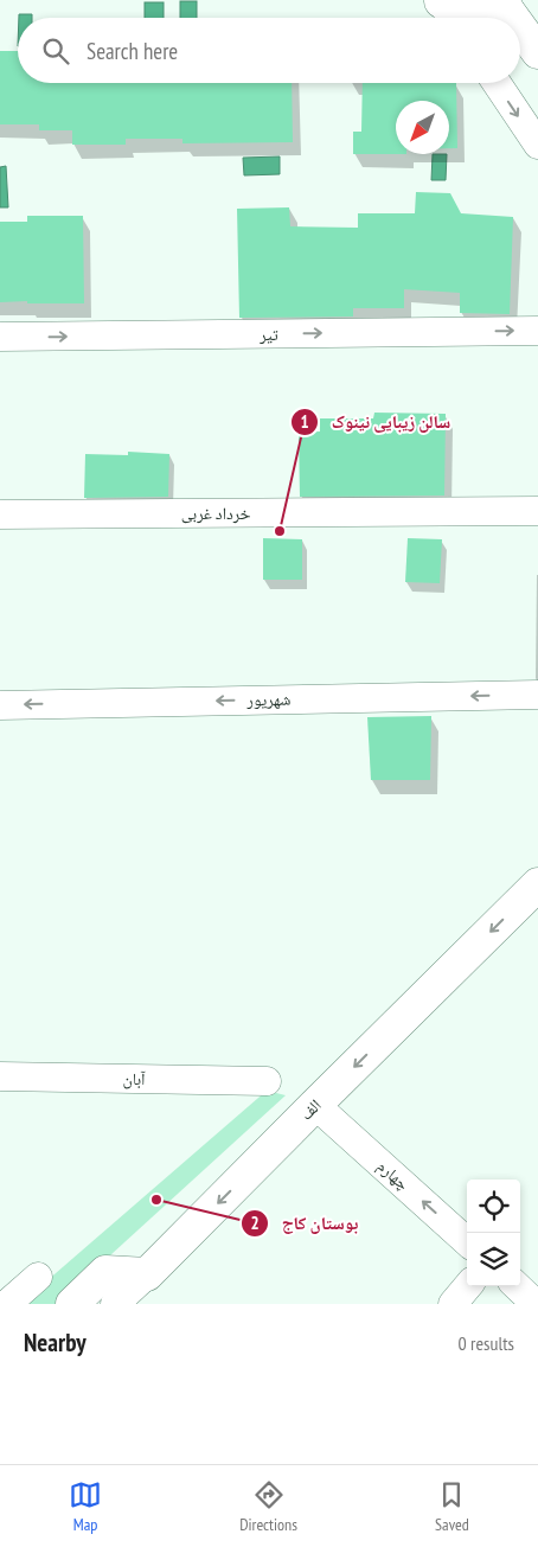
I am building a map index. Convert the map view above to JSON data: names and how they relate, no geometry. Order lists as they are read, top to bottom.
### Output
{
  "streets": {
    "main road": ["الف"],
    "street": [
      "تیر",
      "خرداد غربی",
      "شهریور",
      "آبان",
      "چهارم"
    ]
  },
  "crossings": [
    ["الف", "چهارم"]
  ],
  "one_way": [
    "تیر",
    "شهریور",
    "الف",
    "چهارم"
  ],
  "places": ["سالن زیبایی نینوک", "بوستان کاج"],
  "north": "bottom left",
  "page": {
    "search": "Search here",
    "heading": ["Nearby", "0 results"],
    "nav": ["Map", "Directions", "Saved"]
  }
}
